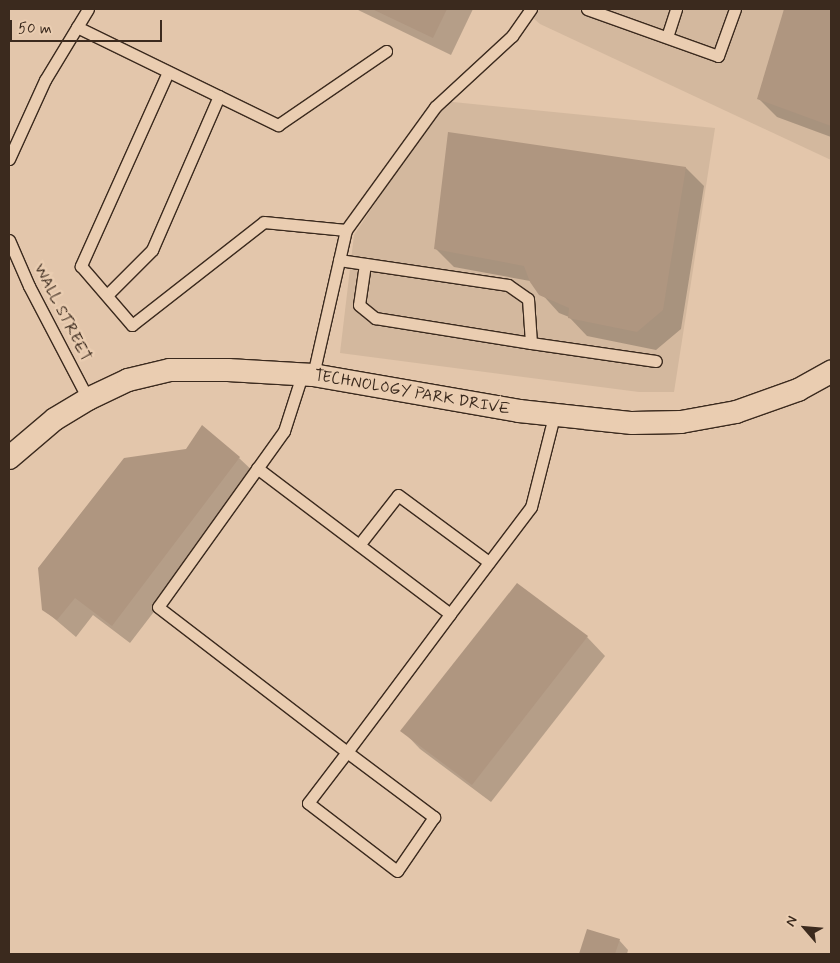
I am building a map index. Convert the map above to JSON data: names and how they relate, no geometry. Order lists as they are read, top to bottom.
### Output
{
  "streets": {
    "street": ["TECHNOLOGY PARK DRIVE"],
    "lane": ["WALL STREET"]
  },
  "crossings": [
    ["WALL STREET", "TECHNOLOGY PARK DRIVE"]
  ],
  "scale_bar": "50 m",
  "north": "top left"
}
